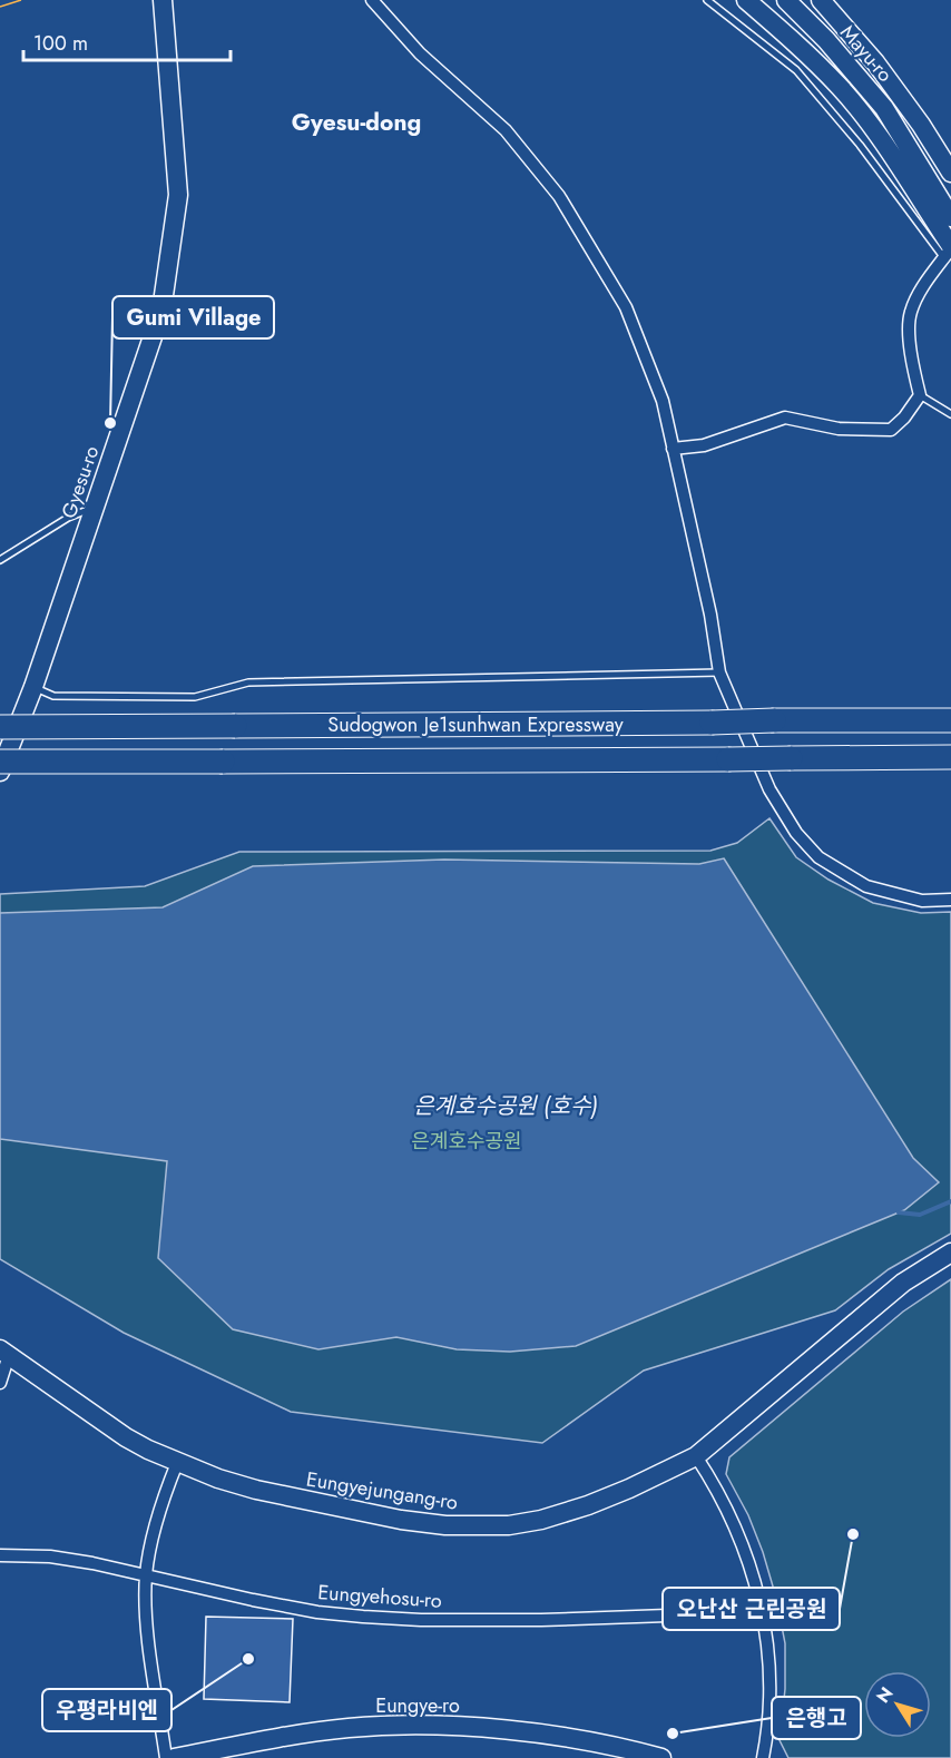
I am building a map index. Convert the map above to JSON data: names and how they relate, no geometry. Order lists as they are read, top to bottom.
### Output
{
  "streets": {
    "highway": ["Sudogwon Je1sunhwan Expressway"],
    "street": [
      "Mayu-ro",
      "Gyesu-ro",
      "Eungyejungang-ro",
      "Eungyehosu-ro",
      "Eungye-ro"
    ]
  },
  "districts": ["Gyesu-dong"],
  "water": ["은계호수공원 (호수)"],
  "parks": ["은계호수공원"],
  "places": [
    "Gumi Village",
    "오난산 근린공원",
    "우평라비엔",
    "은행고"
  ],
  "scale_bar": "100 m",
  "north": "top left"
}
